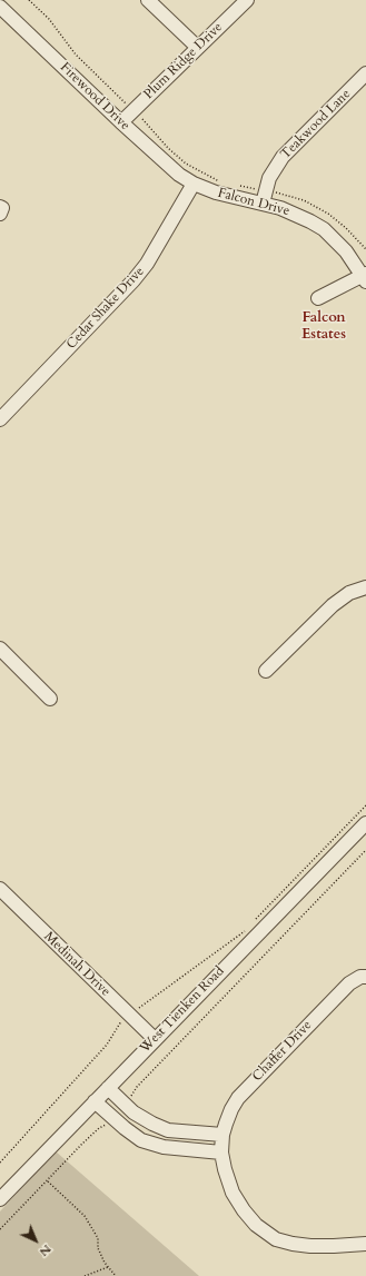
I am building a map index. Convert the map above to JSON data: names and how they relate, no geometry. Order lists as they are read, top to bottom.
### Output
{
  "streets": {
    "street": [
      "Plum Ridge Drive",
      "Firewood Drive",
      "Teakwood Lane",
      "Falcon Drive",
      "Cedar Shake Drive",
      "Medinah Drive",
      "West Tienken Road",
      "Chaffer Drive"
    ]
  },
  "crossings": [
    ["Plum Ridge Drive", "Firewood Drive"],
    ["Firewood Drive", "Falcon Drive"],
    ["Firewood Drive", "Cedar Shake Drive"],
    ["Teakwood Lane", "Falcon Drive"],
    ["Falcon Drive", "Cedar Shake Drive"],
    ["Medinah Drive", "West Tienken Road"]
  ],
  "districts": ["Falcon Estates"],
  "north": "bottom right"
}
